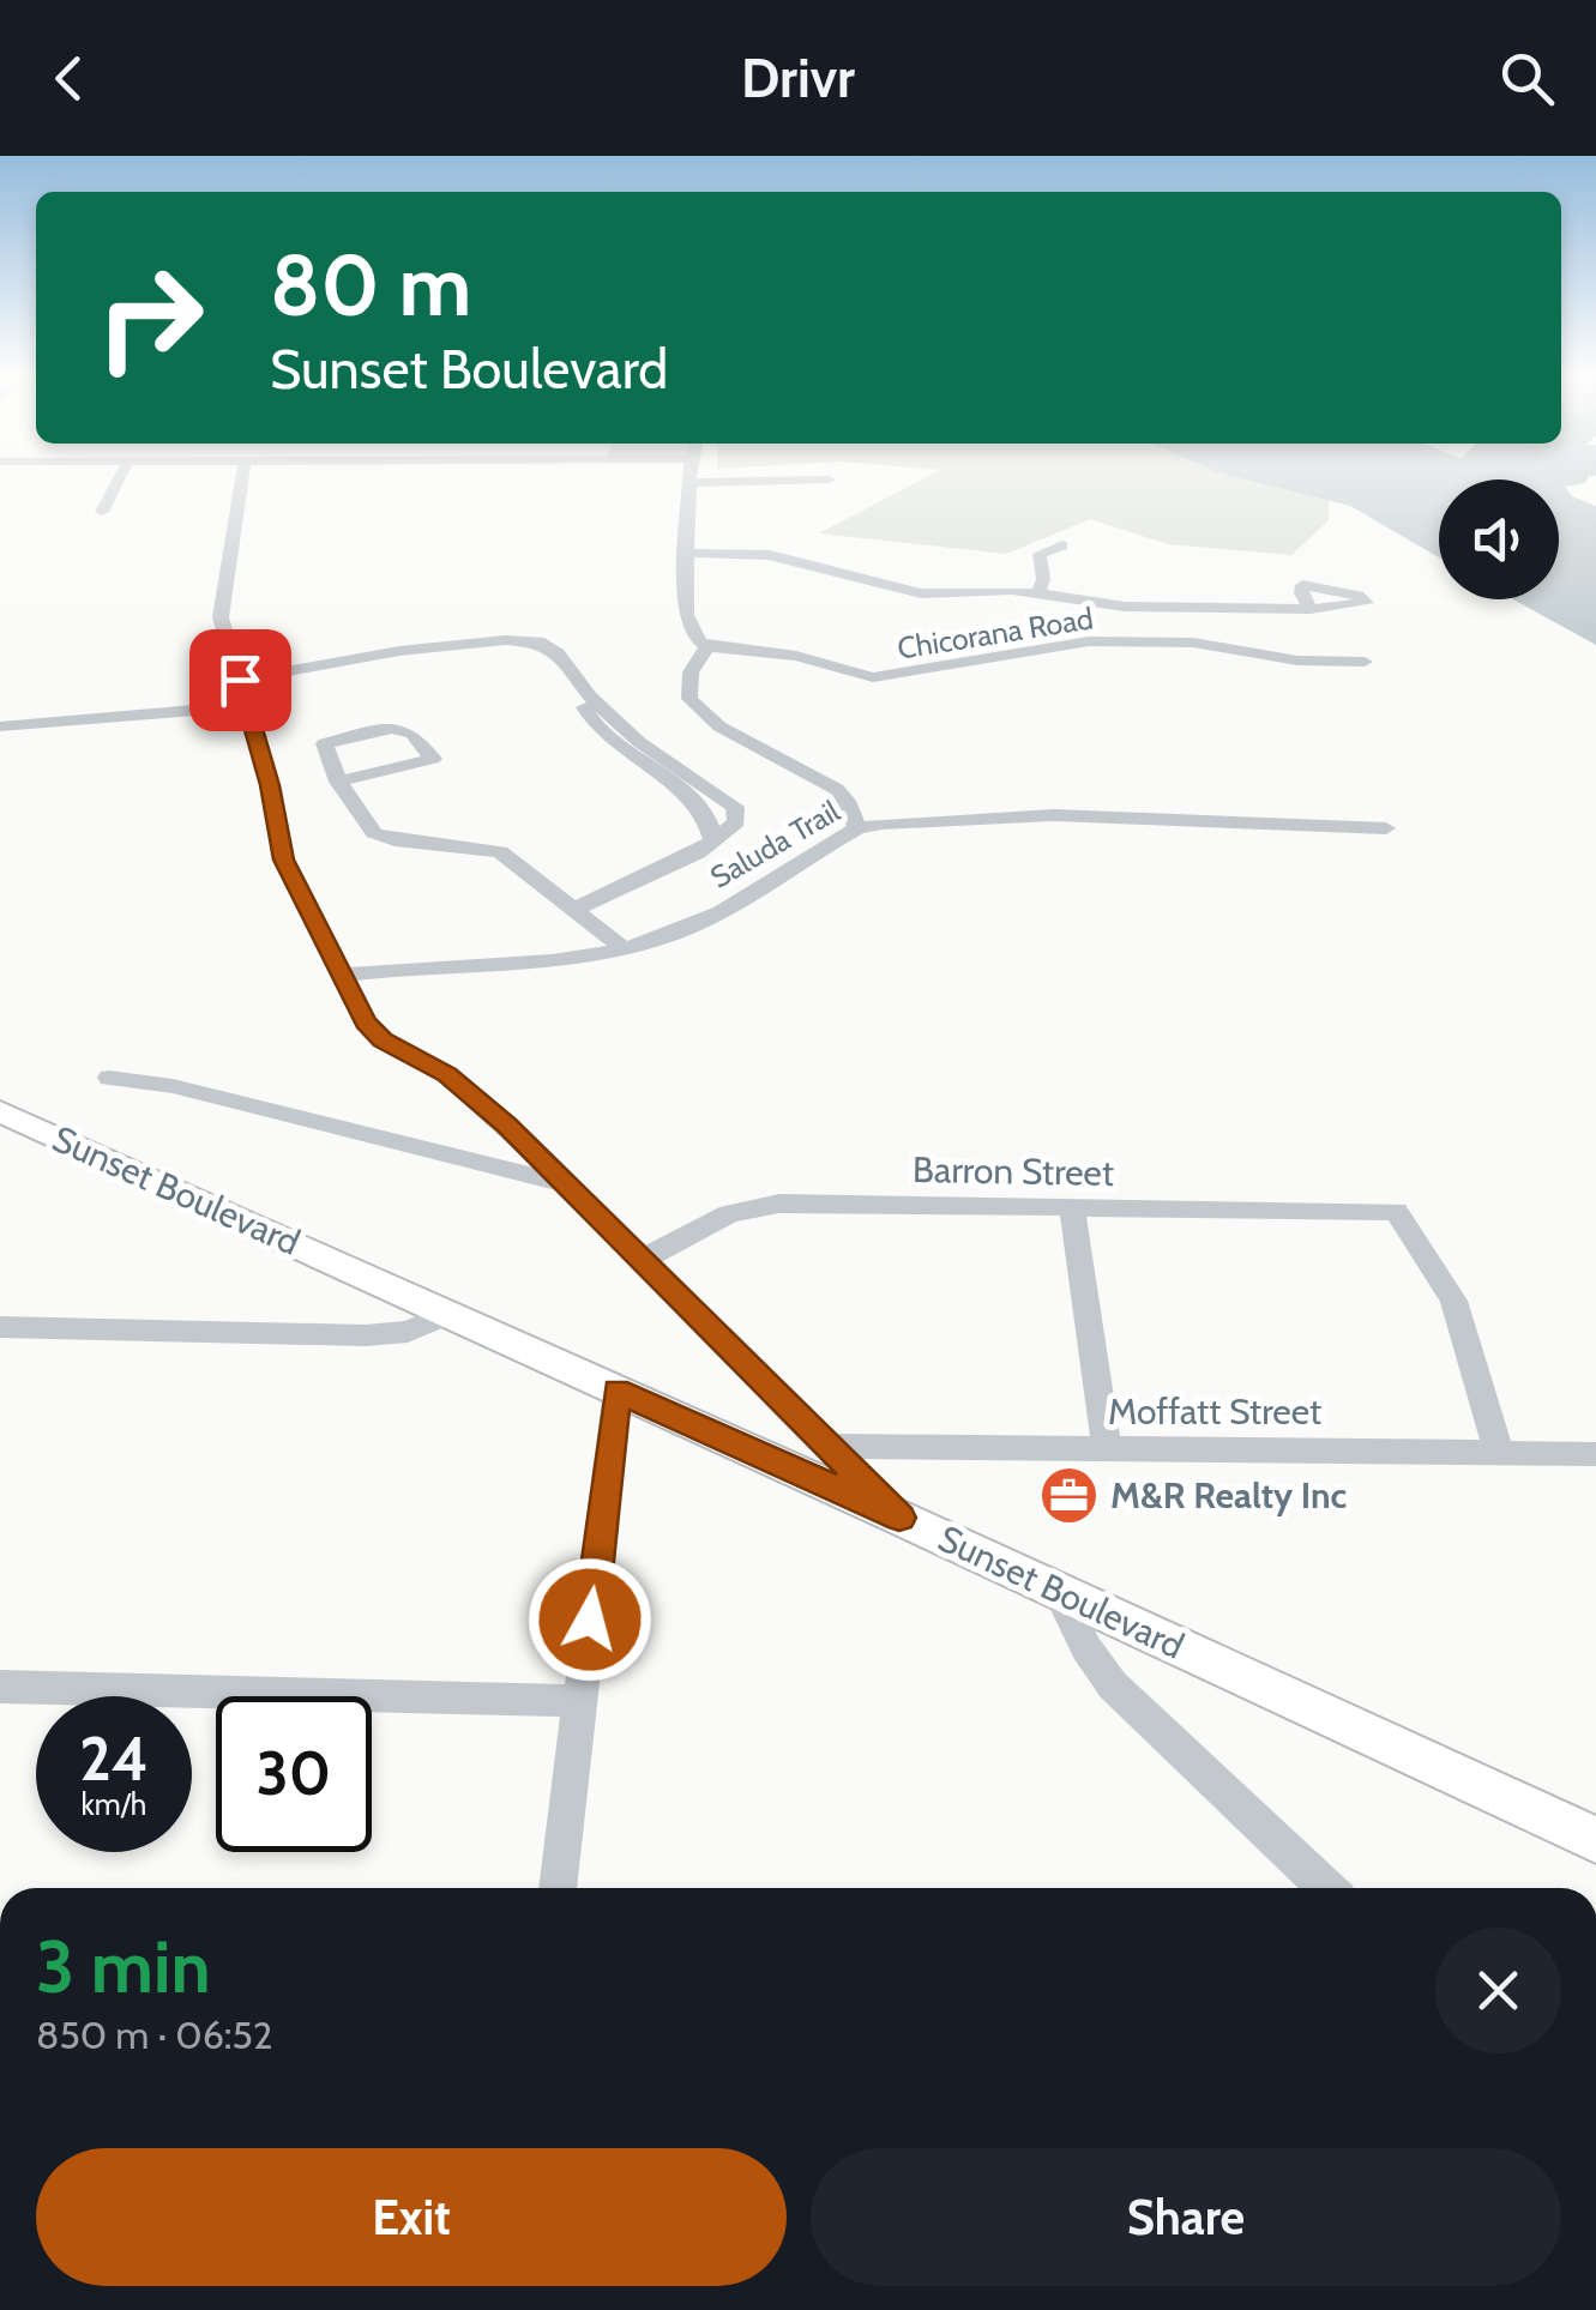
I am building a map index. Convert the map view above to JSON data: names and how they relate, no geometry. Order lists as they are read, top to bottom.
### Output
{
  "streets": {
    "main road": ["Sunset Boulevard"],
    "street": [
      "Chicorana Road",
      "Saluda Trail",
      "Barron Street",
      "Moffatt Street"
    ]
  },
  "crossings": [
    ["Barron Street", "Moffatt Street"]
  ],
  "places": {
    "office": ["M&R Realty Inc"]
  },
  "page": {
    "header": "Drivr",
    "turn": ["80 m", "Sunset Boulevard"],
    "speed": "24 km/h",
    "limit": "30",
    "heading": ["3 min", "850 m · 06:52"],
    "buttons": ["Exit", "Share"]
  }
}
